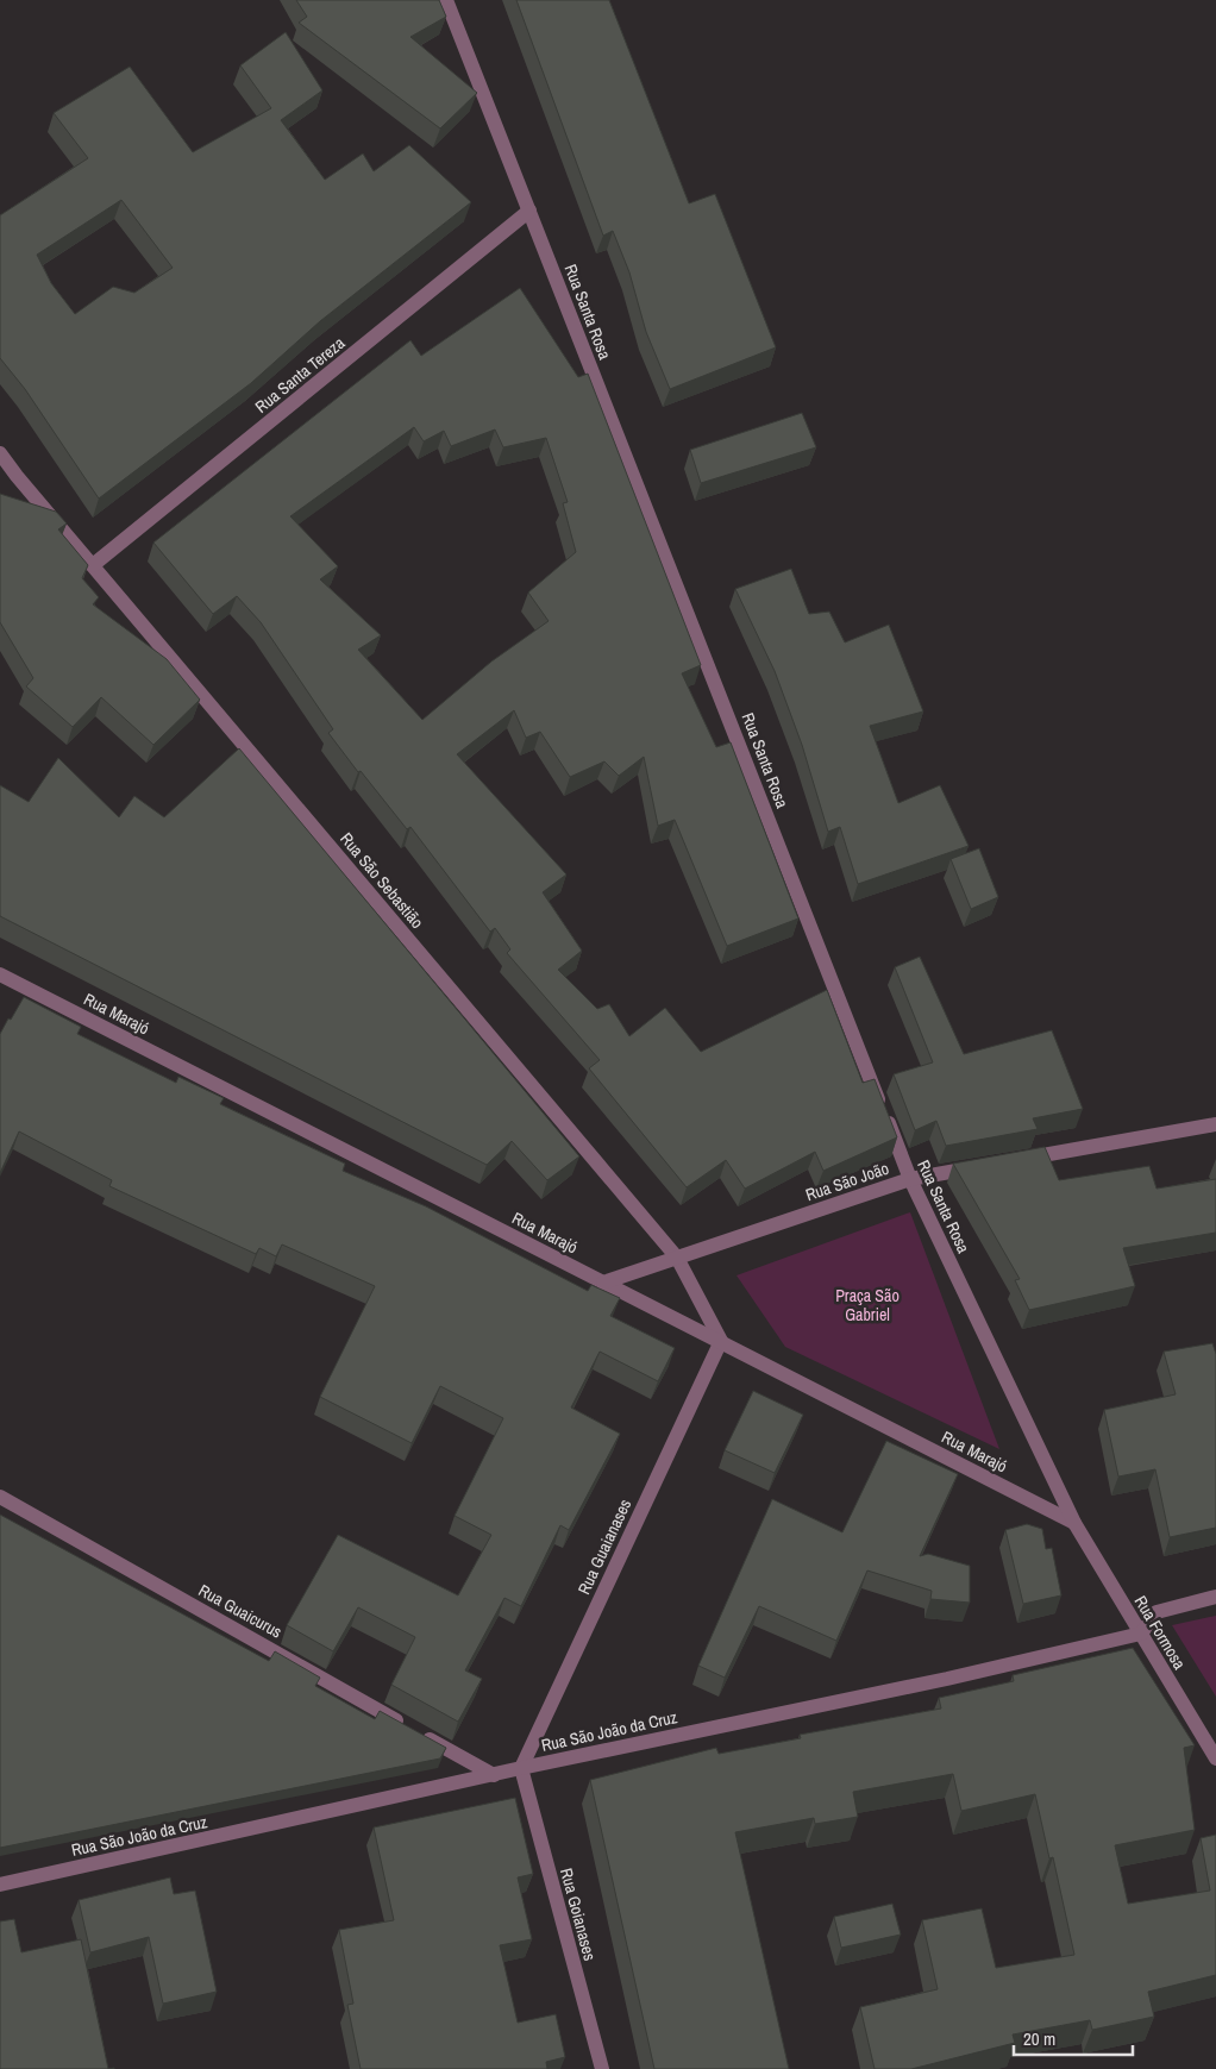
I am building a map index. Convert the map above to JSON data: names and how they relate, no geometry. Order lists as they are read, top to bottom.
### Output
{
  "streets": {
    "street": [
      "Rua Santa Rosa",
      "Rua Santa Tereza",
      "Rua São Sebastião",
      "Rua Marajó",
      "Rua São João",
      "Rua Guaianases",
      "Rua Guaicurus",
      "Rua Formosa",
      "Rua São João da Cruz",
      "Rua Goianases"
    ]
  },
  "crossings": [
    ["Rua Santa Rosa", "Rua Santa Tereza"],
    ["Rua Santa Rosa", "Rua Marajó"],
    ["Rua Santa Rosa", "Rua São João"],
    ["Rua Santa Rosa", "Rua Formosa"],
    ["Rua Santa Tereza", "Rua São Sebastião"],
    ["Rua São Sebastião", "Rua Marajó"],
    ["Rua São Sebastião", "Rua São João"],
    ["Rua São Sebastião", "Rua Guaianases"],
    ["Rua Marajó", "Rua São João"],
    ["Rua Marajó", "Rua Guaianases"],
    ["Rua Marajó", "Rua Formosa"],
    ["Rua Guaianases", "Rua São João da Cruz"],
    ["Rua Guaianases", "Rua Goianases"],
    ["Rua Guaicurus", "Rua São João da Cruz"],
    ["Rua Formosa", "Rua São João da Cruz"],
    ["Rua São João da Cruz", "Rua Goianases"]
  ],
  "parks": ["Praça São Gabriel"],
  "scale_bar": "20 m"
}
